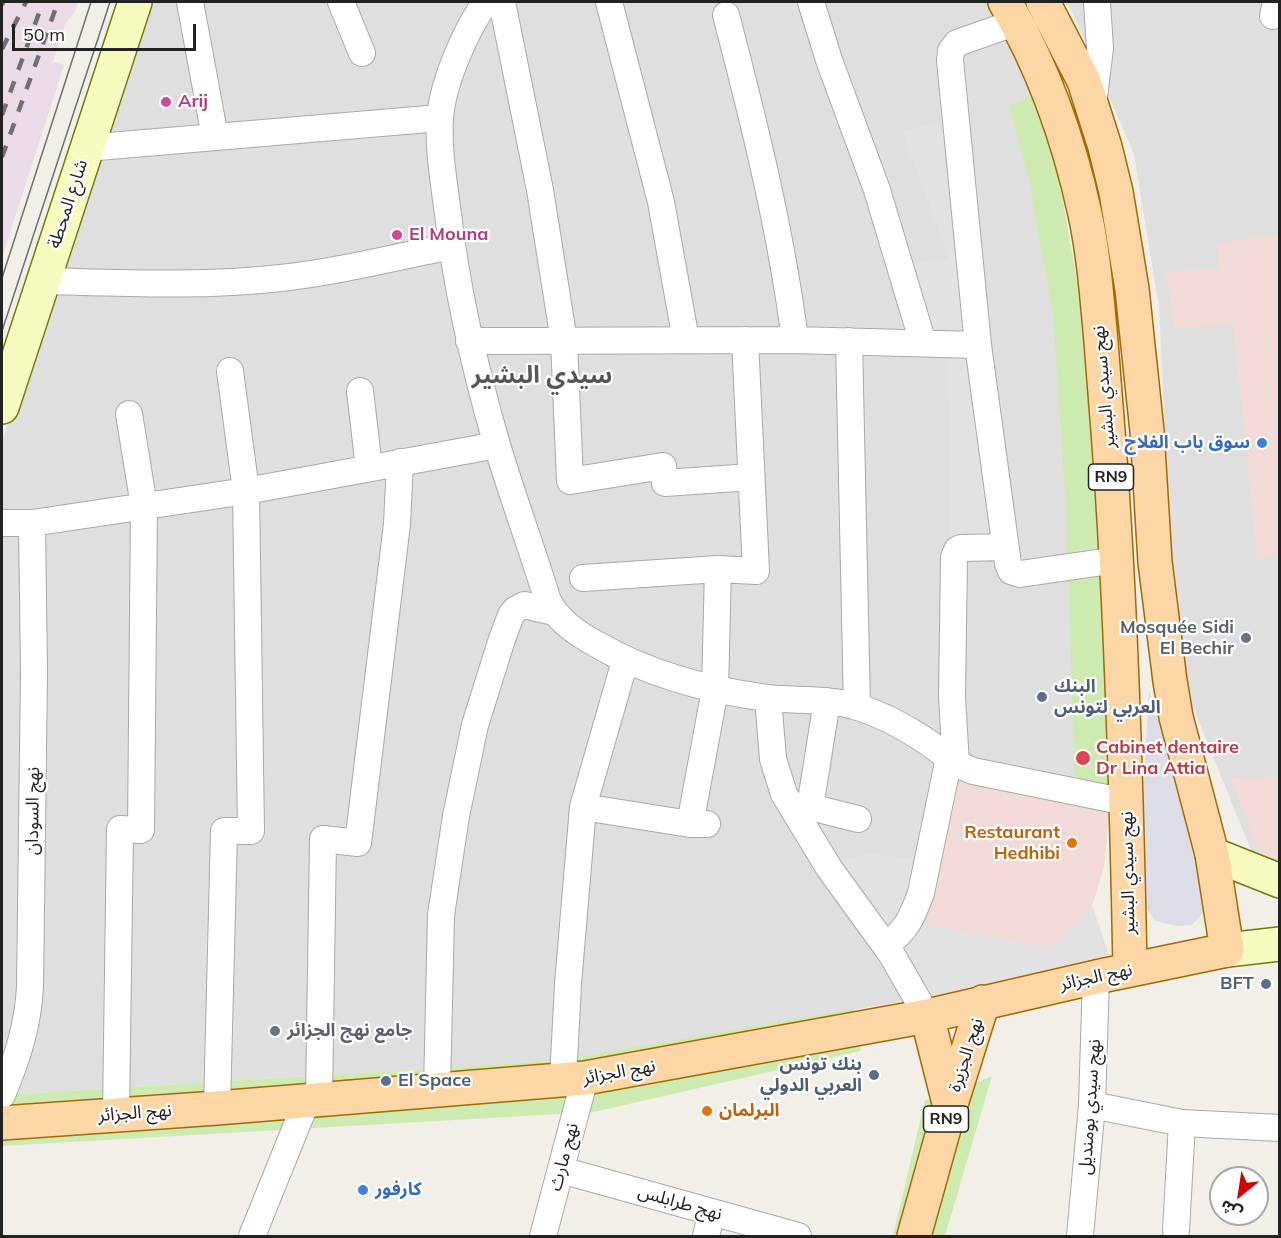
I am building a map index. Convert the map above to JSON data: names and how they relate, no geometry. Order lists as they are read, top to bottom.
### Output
{
  "streets": {
    "main road": [
      "نهج سيدي البشير",
      "RN9",
      "نهج الجزائر",
      "نهج الجزيرة"
    ],
    "street": [
      "شارع المحطة",
      "نهج السودان",
      "نهج سيدي بومنديل",
      "نهج مارث",
      "نهج طرابلس"
    ]
  },
  "crossings": [
    ["نهج سيدي البشير", "نهج الجزائر"],
    ["نهج الجزائر", "نهج الجزيرة"],
    ["نهج الجزائر", "نهج سيدي بومنديل"],
    ["نهج الجزائر", "نهج مارث"],
    ["نهج مارث", "نهج طرابلس"]
  ],
  "districts": ["سيدي البشير"],
  "places": [
    "Arij",
    "El Mouna",
    "سوق باب الفلاح",
    "Mosquée Sidi El Bechir",
    "البنك العربي لتونس",
    "Cabinet dentaire Dr Lina Attia",
    "Restaurant Hedhibi",
    "BFT",
    "جامع نهج الجزائر",
    "بنك تونس العربي الدولي",
    "El Space",
    "البرلمان",
    "كارفور"
  ],
  "scale_bar": "50 m",
  "north": "bottom left"
}
